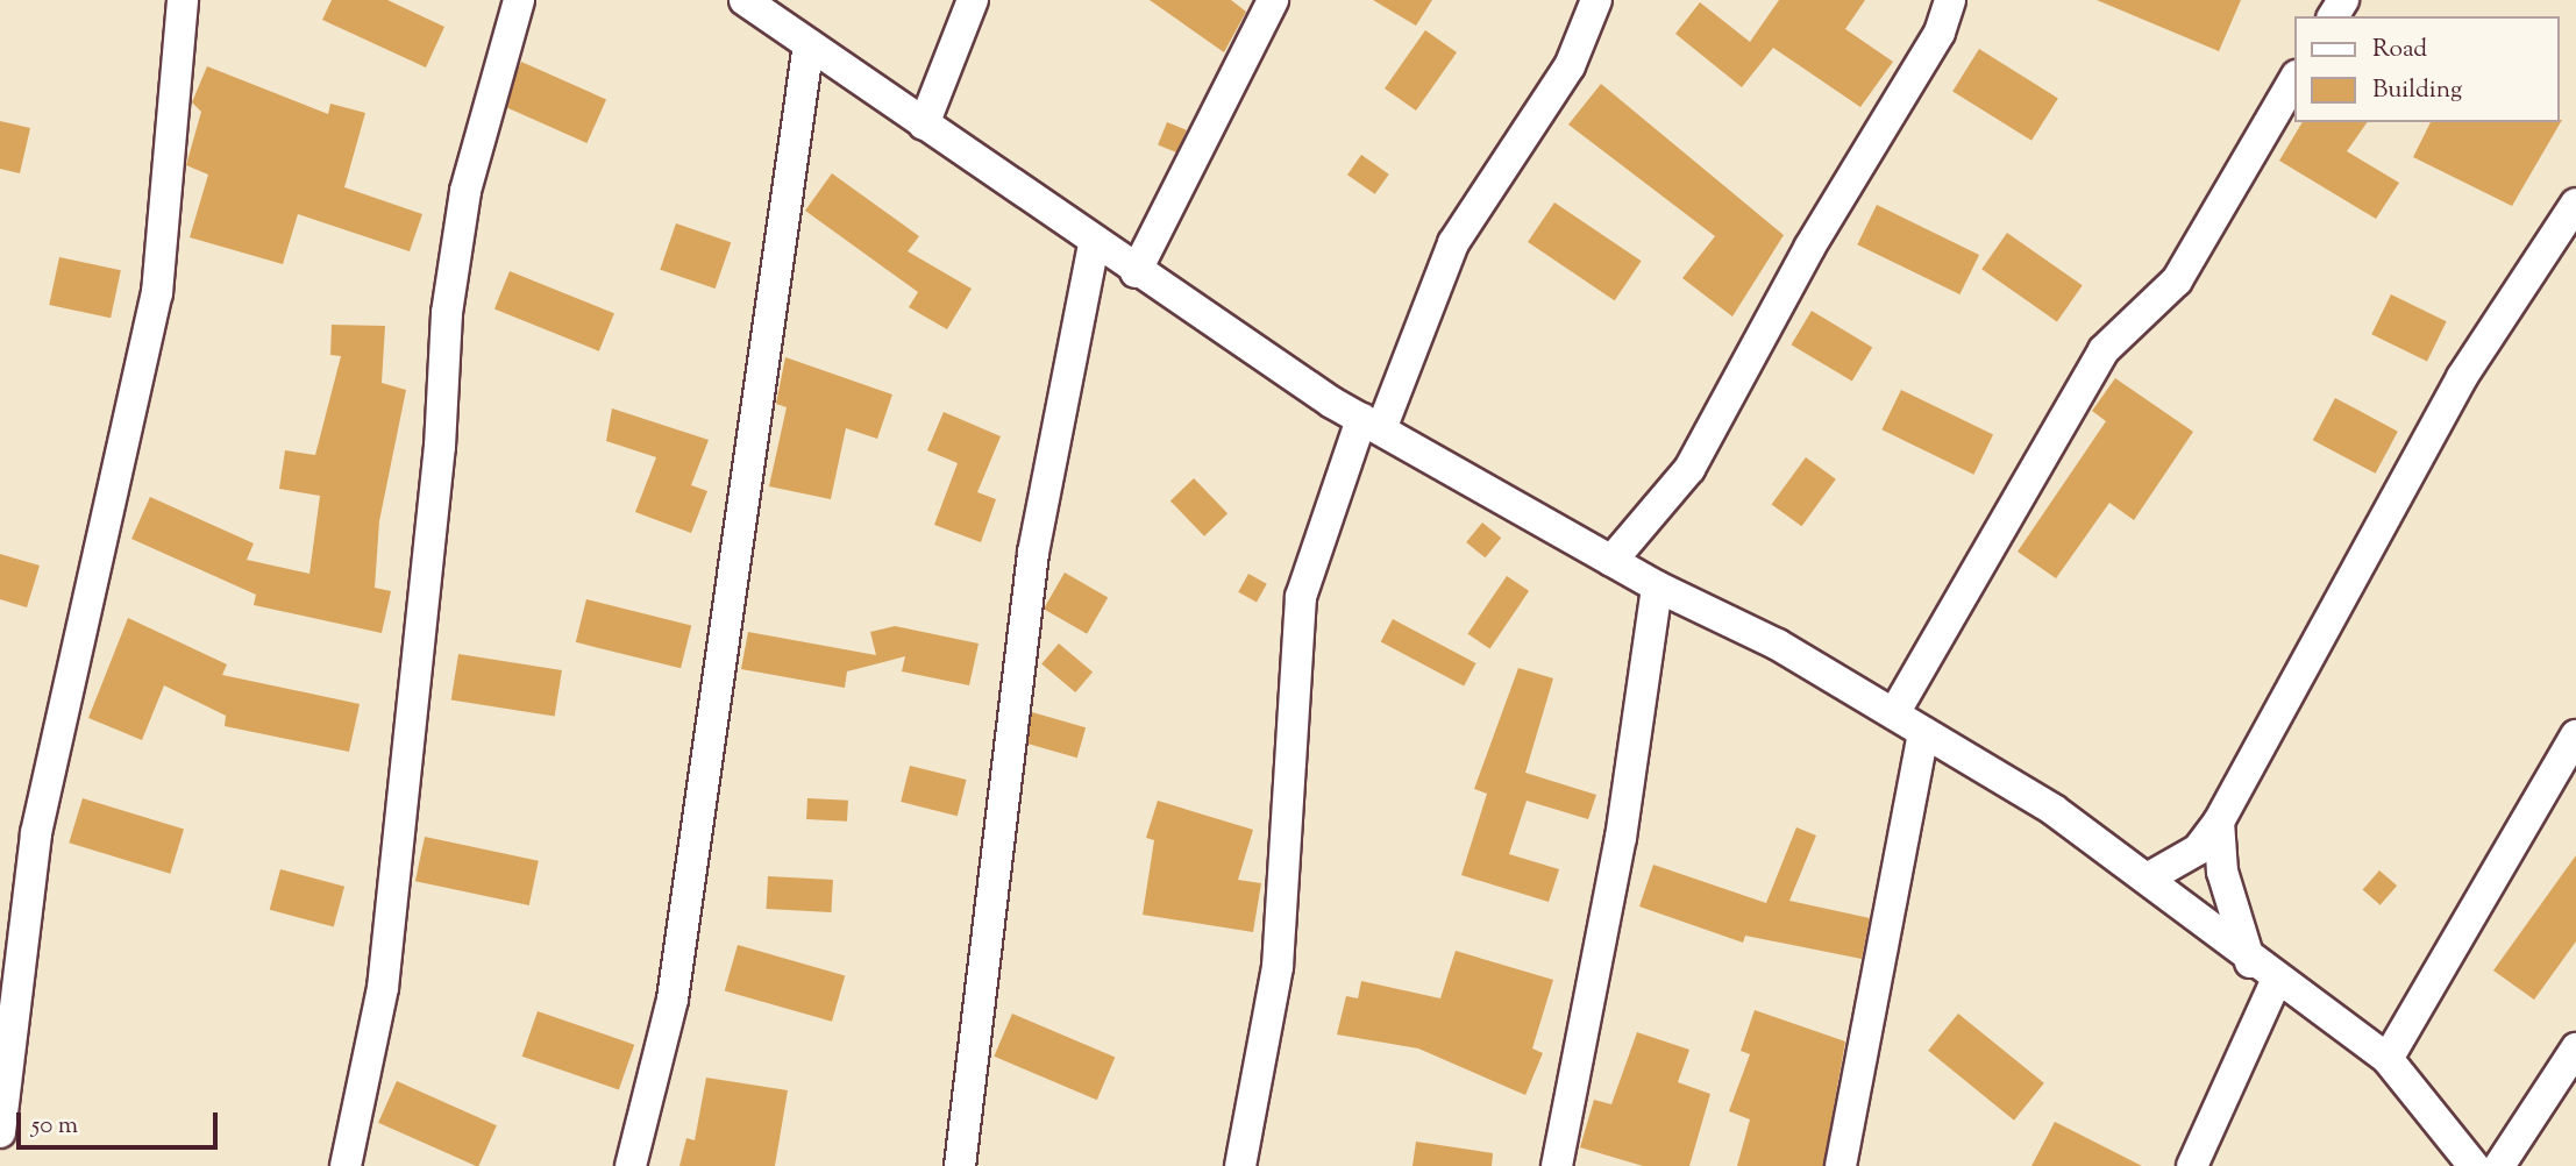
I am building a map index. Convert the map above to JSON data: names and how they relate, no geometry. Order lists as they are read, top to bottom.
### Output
{
  "legend": ["Road", "Building"],
  "scale_bar": "50 m"
}
